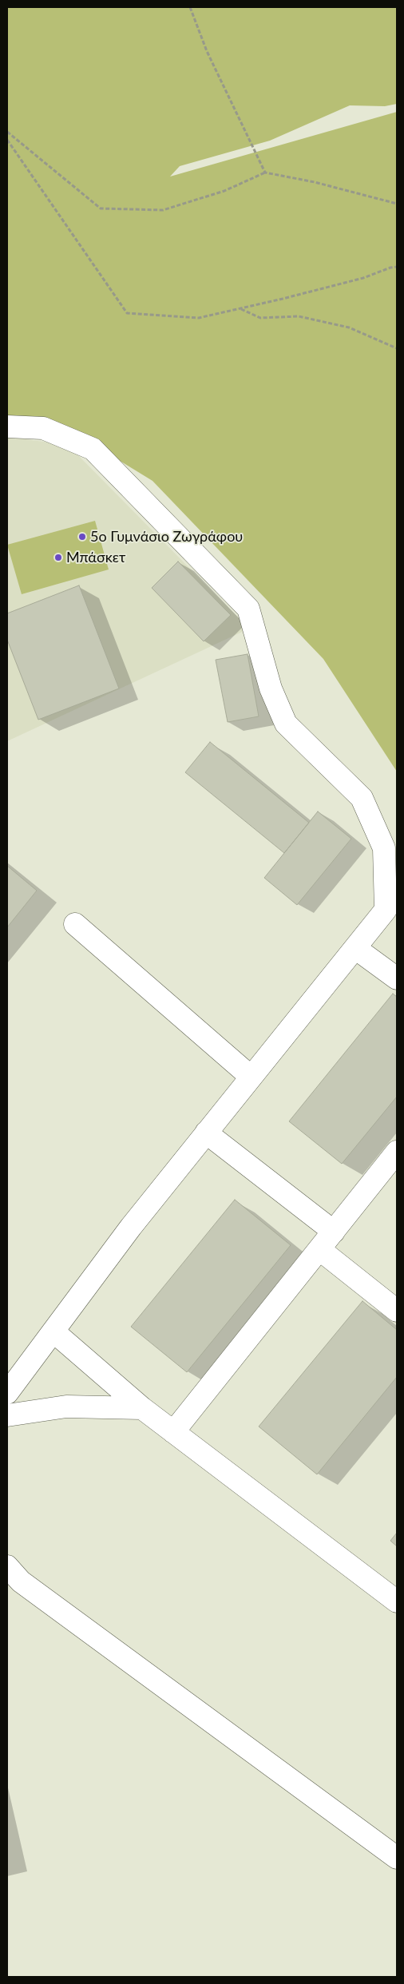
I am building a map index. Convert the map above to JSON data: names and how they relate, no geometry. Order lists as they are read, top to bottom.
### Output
{
  "places": ["5ο Γυμνάσιο Ζωγράφου", "Μπάσκετ"]
}
